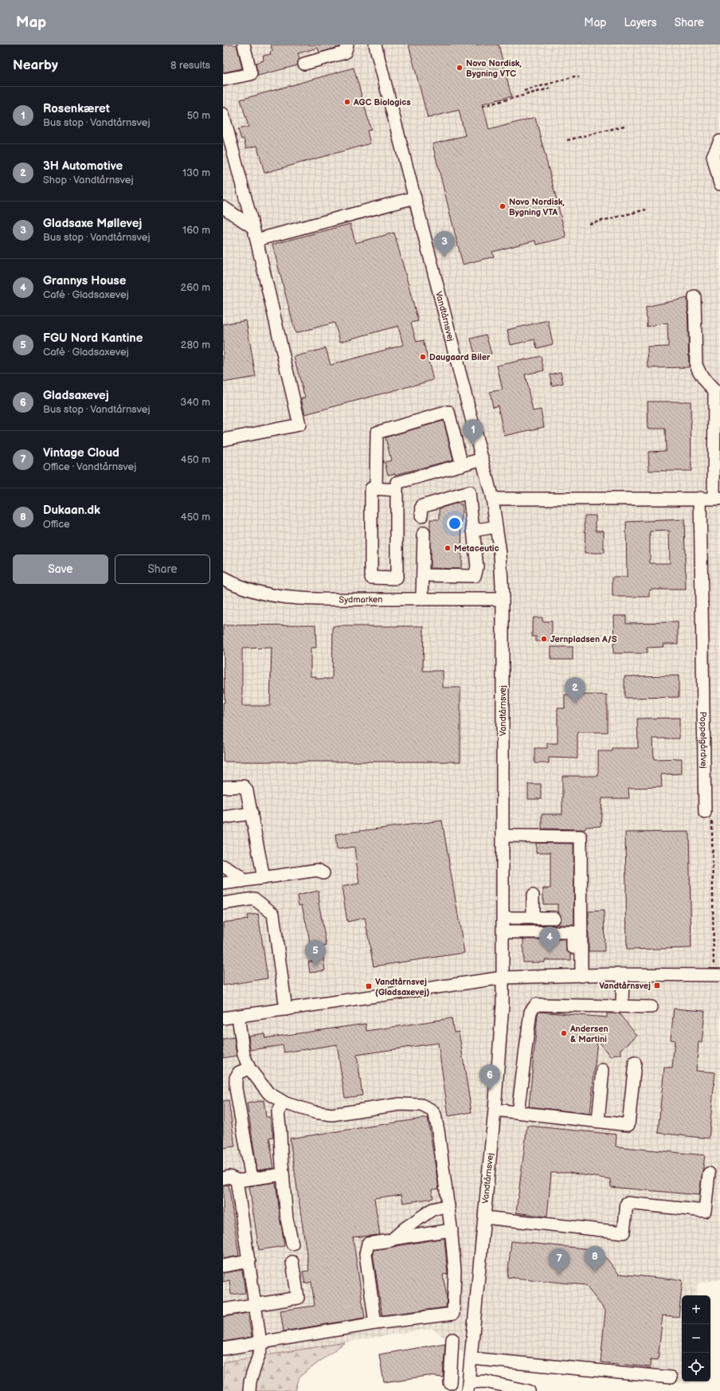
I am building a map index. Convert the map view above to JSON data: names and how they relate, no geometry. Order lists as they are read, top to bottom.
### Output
{
  "streets": {
    "street": ["Vandtårnsvej", "Sydmarken", "Poppelgårdvej"]
  },
  "crossings": [
    ["Vandtårnsvej", "Sydmarken"]
  ],
  "places": {
    "other": [
      "Novo Nordisk, Bygning VTC",
      "AGC Biologics",
      "Novo Nordisk, Bygning VTA",
      "Daugaard Biler",
      "Metaceutic",
      "Jernpladsen A/S",
      "Andersen & Martini"
    ],
    "transit": ["Vandtårnsvej", "Vandtårnsvej (Gladsaxevej)"]
  },
  "page": {
    "header": "Map",
    "nav": ["Map", "Layers", "Share"],
    "heading": ["Nearby", "8 results"],
    "list": [
      {
        "mark": "1",
        "name": "Rosenkæret",
        "note": "Bus stop · Vandtårnsvej",
        "value": "50 m"
      },
      {
        "mark": "2",
        "name": "3H Automotive",
        "note": "Shop · Vandtårnsvej",
        "value": "130 m"
      },
      {
        "mark": "3",
        "name": "Gladsaxe Møllevej",
        "note": "Bus stop · Vandtårnsvej",
        "value": "160 m"
      },
      {
        "mark": "4",
        "name": "Grannys House",
        "note": "Café · Gladsaxevej",
        "value": "260 m"
      },
      {
        "mark": "5",
        "name": "FGU Nord Kantine",
        "note": "Café · Gladsaxevej",
        "value": "280 m"
      },
      {
        "mark": "6",
        "name": "Gladsaxevej",
        "note": "Bus stop · Vandtårnsvej",
        "value": "340 m"
      },
      {
        "mark": "7",
        "name": "Vintage Cloud",
        "note": "Office · Vandtårnsvej",
        "value": "450 m"
      },
      {
        "mark": "8",
        "name": "Dukaan.dk",
        "note": "Office",
        "value": "450 m"
      }
    ],
    "pins": [
      "3",
      "1",
      "2",
      "4",
      "5",
      "6",
      "8",
      "7"
    ],
    "buttons": ["Save", "Share"],
    "map_buttons": ["+", "−"]
  }
}
